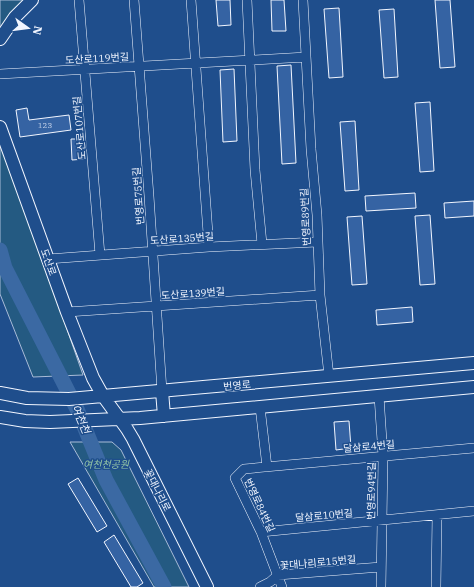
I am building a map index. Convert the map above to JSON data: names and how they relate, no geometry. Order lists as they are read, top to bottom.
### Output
{
  "streets": {
    "main road": ["도산로", "번영로", "꽃대나리로"],
    "street": [
      "도산로119번길",
      "도산로107번길",
      "번영로75번길",
      "번영로89번길",
      "도산로135번길",
      "도산로139번길",
      "달삼로4번길",
      "번영로94번길",
      "번영로84번길",
      "달삼로10번길",
      "꽃대나리로15번길"
    ]
  },
  "crossings": [
    ["도산로119번길", "도산로107번길"],
    ["도산로119번길", "번영로75번길"],
    ["도산로119번길", "번영로89번길"],
    ["도산로107번길", "도산로135번길"],
    ["번영로75번길", "도산로135번길"],
    ["번영로75번길", "도산로139번길"],
    ["번영로75번길", "번영로"],
    ["번영로89번길", "도산로135번길"],
    ["번영로89번길", "도산로139번길"],
    ["번영로89번길", "번영로"],
    ["도산로135번길", "도산로"],
    ["도산로", "도산로139번길"],
    ["도산로", "번영로"],
    ["도산로", "꽃대나리로"],
    ["번영로", "꽃대나리로"],
    ["달삼로4번길", "번영로94번길"],
    ["달삼로4번길", "번영로84번길"],
    ["번영로94번길", "달삼로10번길"],
    ["번영로94번길", "꽃대나리로15번길"],
    ["번영로84번길", "달삼로10번길"],
    ["번영로84번길", "꽃대나리로15번길"]
  ],
  "water": ["여천천"],
  "parks": ["여천천공원"],
  "house_numbers": ["123"],
  "north": "right"
}
